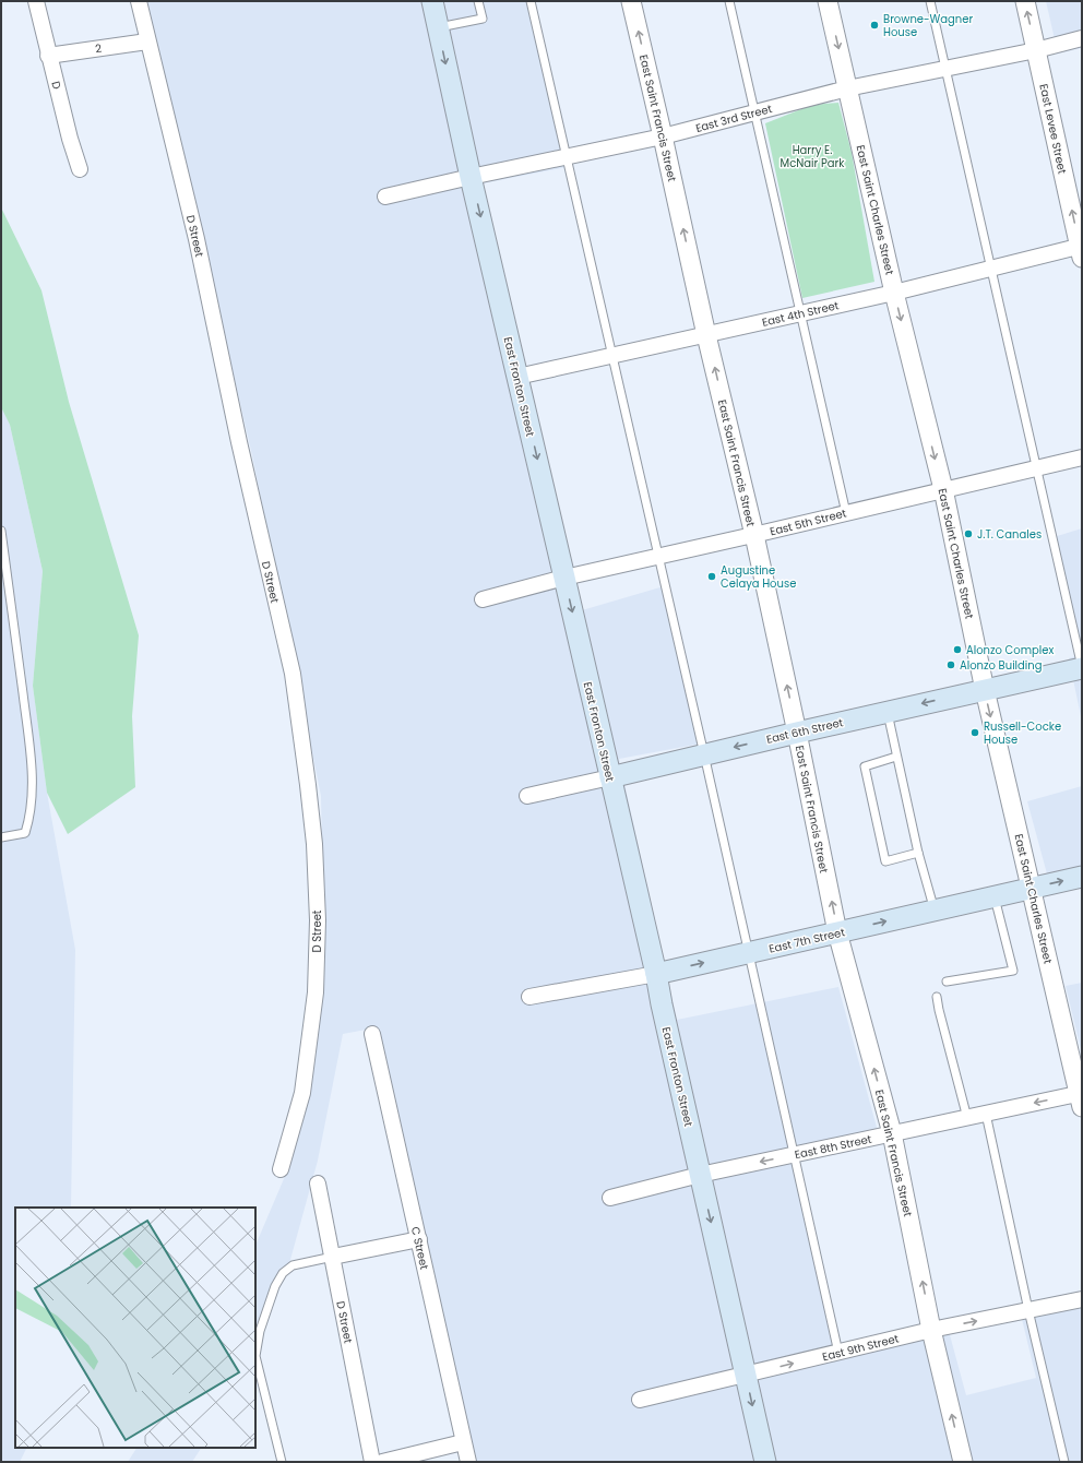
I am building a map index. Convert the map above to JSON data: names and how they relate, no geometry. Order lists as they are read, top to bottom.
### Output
{
  "streets": {
    "main road": ["East Fronton Street", "East 6th Street", "East 7th Street"],
    "street": [
      "2",
      "D",
      "East Saint Francis Street",
      "East 3rd Street",
      "East Levee Street",
      "East Saint Charles Street",
      "D Street",
      "East 4th Street",
      "East 5th Street",
      "East 8th Street",
      "C Street",
      "East 9th Street"
    ]
  },
  "crossings": [
    ["2", "D"],
    ["2", "D Street"],
    ["East Saint Francis Street", "East 3rd Street"],
    ["East Saint Francis Street", "East 4th Street"],
    ["East Saint Francis Street", "East 5th Street"],
    ["East Saint Francis Street", "East 6th Street"],
    ["East Saint Francis Street", "East 7th Street"],
    ["East Saint Francis Street", "East 8th Street"],
    ["East Saint Francis Street", "East 9th Street"],
    ["East 3rd Street", "East Levee Street"],
    ["East 3rd Street", "East Saint Charles Street"],
    ["East 3rd Street", "East Fronton Street"],
    ["East Levee Street", "East 4th Street"],
    ["East Saint Charles Street", "East 4th Street"],
    ["East Saint Charles Street", "East 5th Street"],
    ["East Saint Charles Street", "East 6th Street"],
    ["East Saint Charles Street", "East 7th Street"],
    ["East Saint Charles Street", "East 8th Street"],
    ["East 4th Street", "East Fronton Street"],
    ["East Fronton Street", "East 5th Street"],
    ["East Fronton Street", "East 6th Street"],
    ["East Fronton Street", "East 7th Street"],
    ["East Fronton Street", "East 8th Street"],
    ["East Fronton Street", "East 9th Street"]
  ],
  "one_way": [
    "East Saint Francis Street",
    "East Levee Street",
    "East Saint Charles Street",
    "East Fronton Street",
    "East 7th Street",
    "East 8th Street",
    "East 9th Street"
  ],
  "parks": ["Harry E. McNair Park"],
  "places": [
    "Browne-Wagner House",
    "J.T. Canales",
    "Augustine Celaya House",
    "Alonzo Complex",
    "Alonzo Building",
    "Russell-Cocke House"
  ]
}
